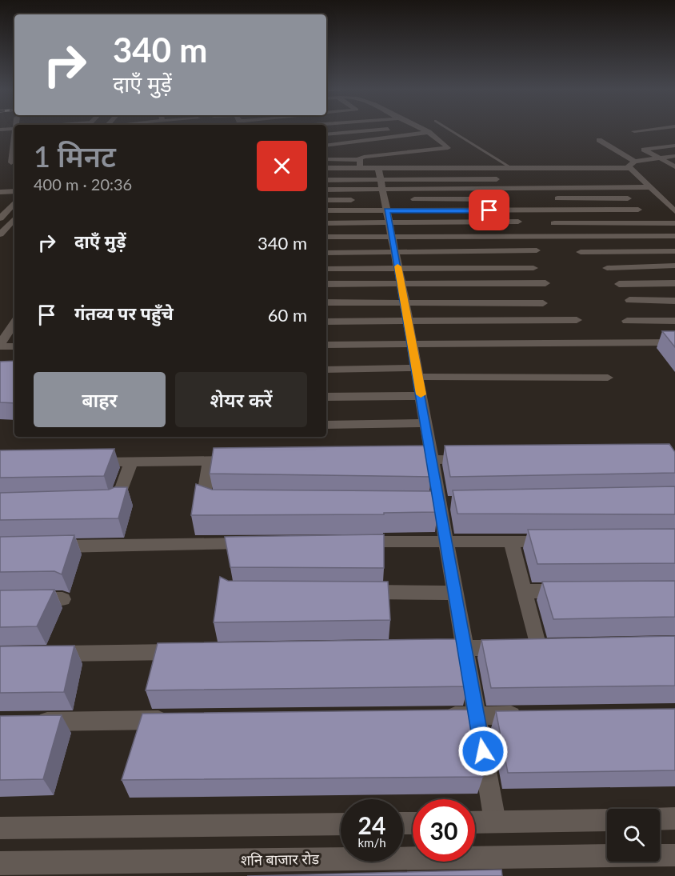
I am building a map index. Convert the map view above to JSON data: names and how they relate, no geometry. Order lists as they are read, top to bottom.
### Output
{
  "streets": {
    "street": ["शनि बाजार रोड"]
  },
  "page": {
    "turn": ["340 m", "दाएँ मुड़ें"],
    "heading": ["1 मिनट", "400 m · 20:36"],
    "list": [
      {
        "name": "दाएँ मुड़ें",
        "value": "340 m"
      },
      {
        "name": "गंतव्य पर पहुँचे",
        "value": "60 m"
      }
    ],
    "buttons": ["बाहर", "शेयर करें"],
    "speed": "24 km/h",
    "limit": "30"
  }
}
